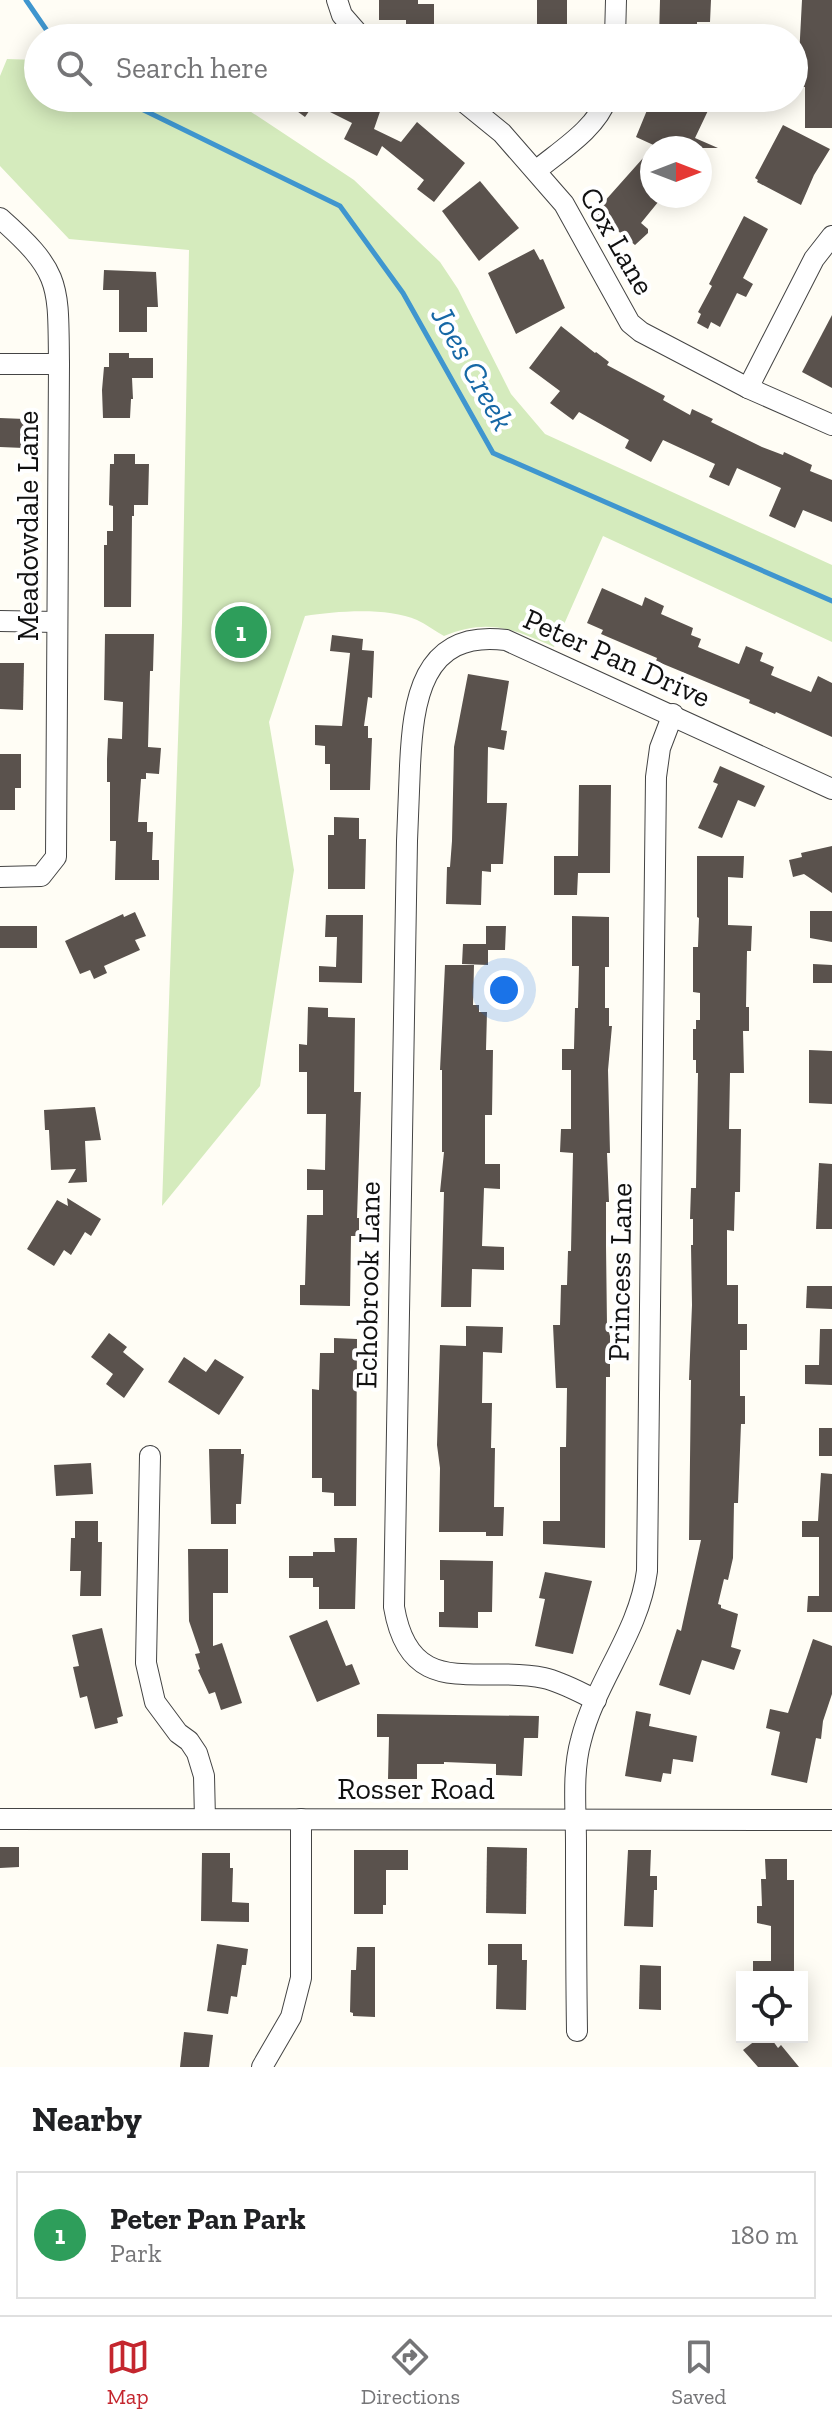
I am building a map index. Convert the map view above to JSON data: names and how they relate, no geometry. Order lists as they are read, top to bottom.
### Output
{
  "streets": {
    "street": [
      "Cox Lane",
      "Meadowdale Lane",
      "Peter Pan Drive",
      "Princess Lane",
      "Echobrook Lane",
      "Rosser Road"
    ]
  },
  "crossings": [
    ["Peter Pan Drive", "Princess Lane"],
    ["Peter Pan Drive", "Echobrook Lane"],
    ["Princess Lane", "Echobrook Lane"],
    ["Princess Lane", "Rosser Road"]
  ],
  "water": ["Joes Creek"],
  "north": "right",
  "page": {
    "search": "Search here",
    "pins": "1",
    "heading": "Nearby",
    "list": [
      {
        "mark": "1",
        "name": "Peter Pan Park",
        "note": "Park",
        "value": "180 m"
      }
    ],
    "nav": ["Map", "Directions", "Saved"]
  }
}
